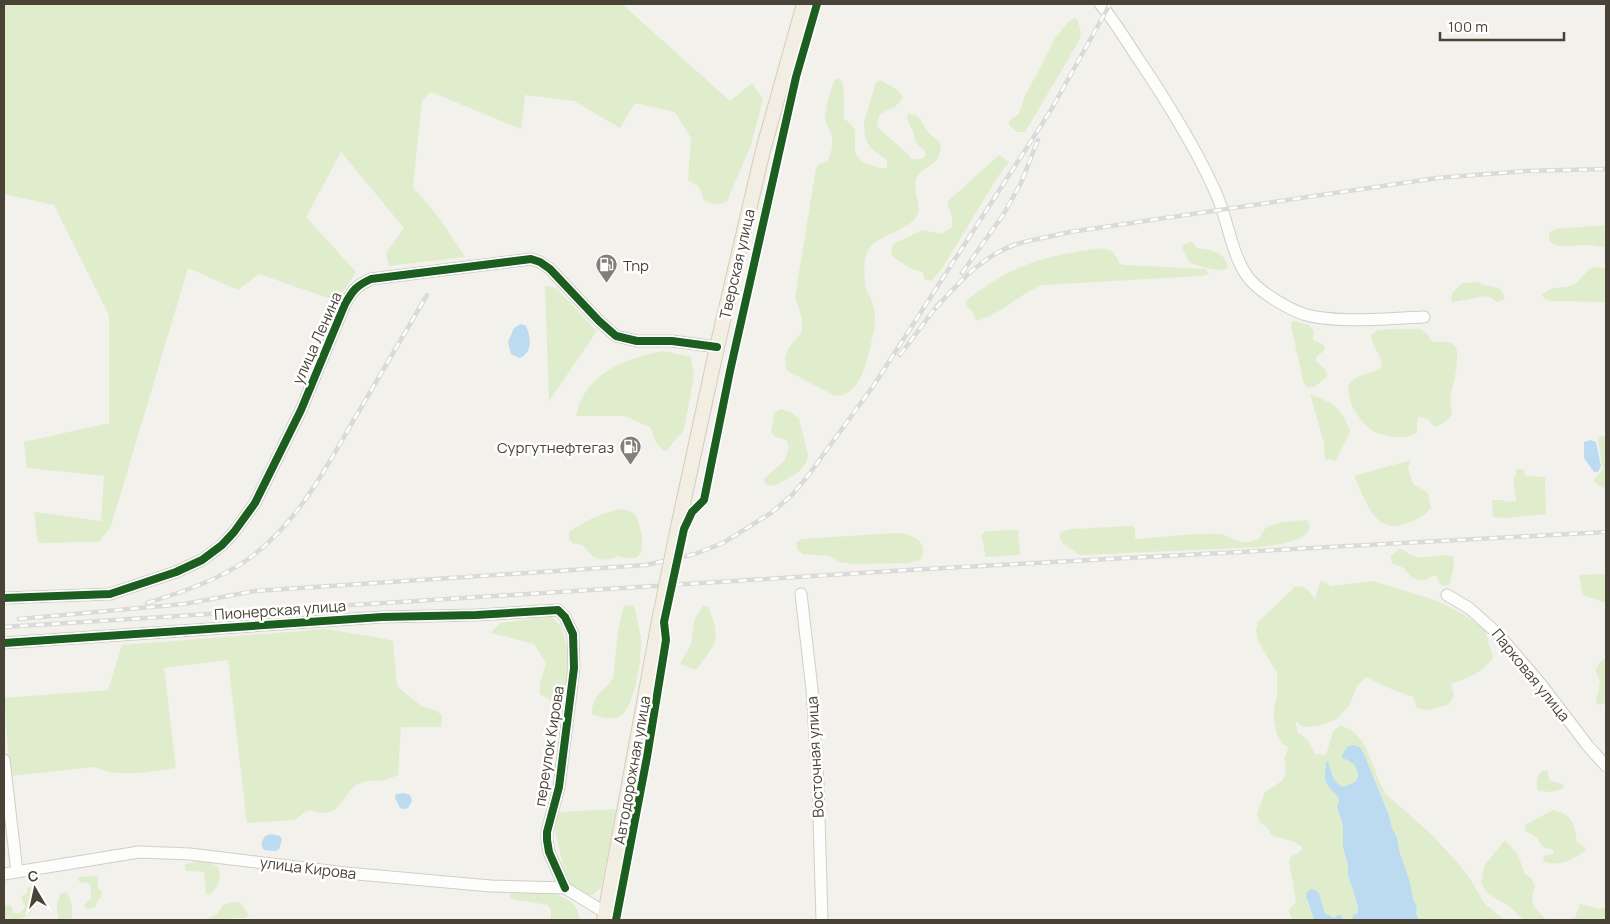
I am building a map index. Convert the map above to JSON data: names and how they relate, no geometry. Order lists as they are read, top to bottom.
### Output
{
  "streets": {
    "main road": ["Тверская улица", "Автодорожная улица"],
    "street": [
      "улица Ленина",
      "Пионерская улица",
      "Парковая улица",
      "переулок Кирова",
      "Восточная улица",
      "улица Кирова"
    ]
  },
  "crossings": [
    ["Тверская улица", "улица Ленина"],
    ["Тверская улица", "Автодорожная улица"],
    ["Пионерская улица", "переулок Кирова"],
    ["переулок Кирова", "улица Кирова"],
    ["Автодорожная улица", "улица Кирова"]
  ],
  "places": {
    "fuel station": ["Tnp", "Сургутнефтегаз"]
  },
  "scale_bar": "100 m",
  "north": "top"
}
